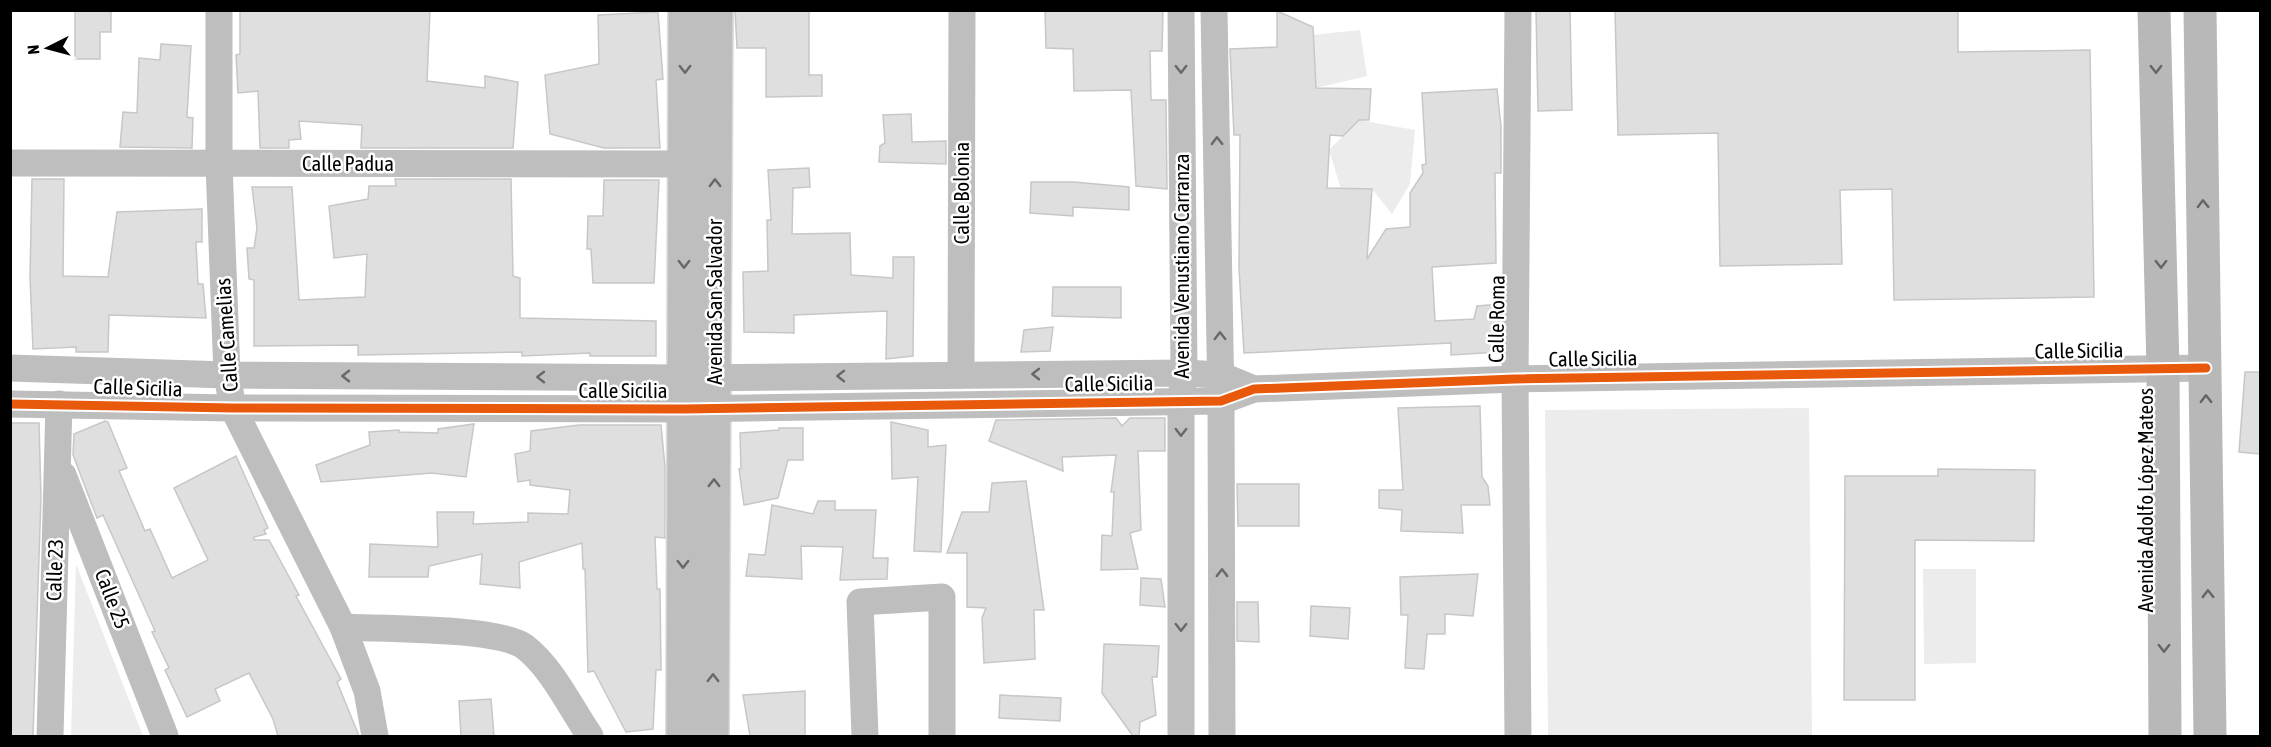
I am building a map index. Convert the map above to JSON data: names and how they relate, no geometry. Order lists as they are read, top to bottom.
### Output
{
  "streets": {
    "main road": ["Avenida San Salvador", "Avenida Adolfo López Mateos"],
    "street": [
      "Calle Padua",
      "Calle Bolonia",
      "Avenida Venustiano Carranza",
      "Calle Roma",
      "Calle Camelias",
      "Calle Sicilia",
      "Calle 23",
      "Calle 25"
    ]
  },
  "crossings": [
    ["Calle Padua", "Avenida San Salvador"],
    ["Calle Padua", "Calle Camelias"],
    ["Calle Bolonia", "Calle Sicilia"],
    ["Avenida Venustiano Carranza", "Calle Sicilia"],
    ["Avenida San Salvador", "Calle Sicilia"],
    ["Calle Roma", "Calle Sicilia"],
    ["Calle Camelias", "Calle Sicilia"],
    ["Calle Sicilia", "Avenida Adolfo López Mateos"],
    ["Calle Sicilia", "Calle 23"],
    ["Calle 23", "Calle 25"]
  ],
  "north": "left"
}
